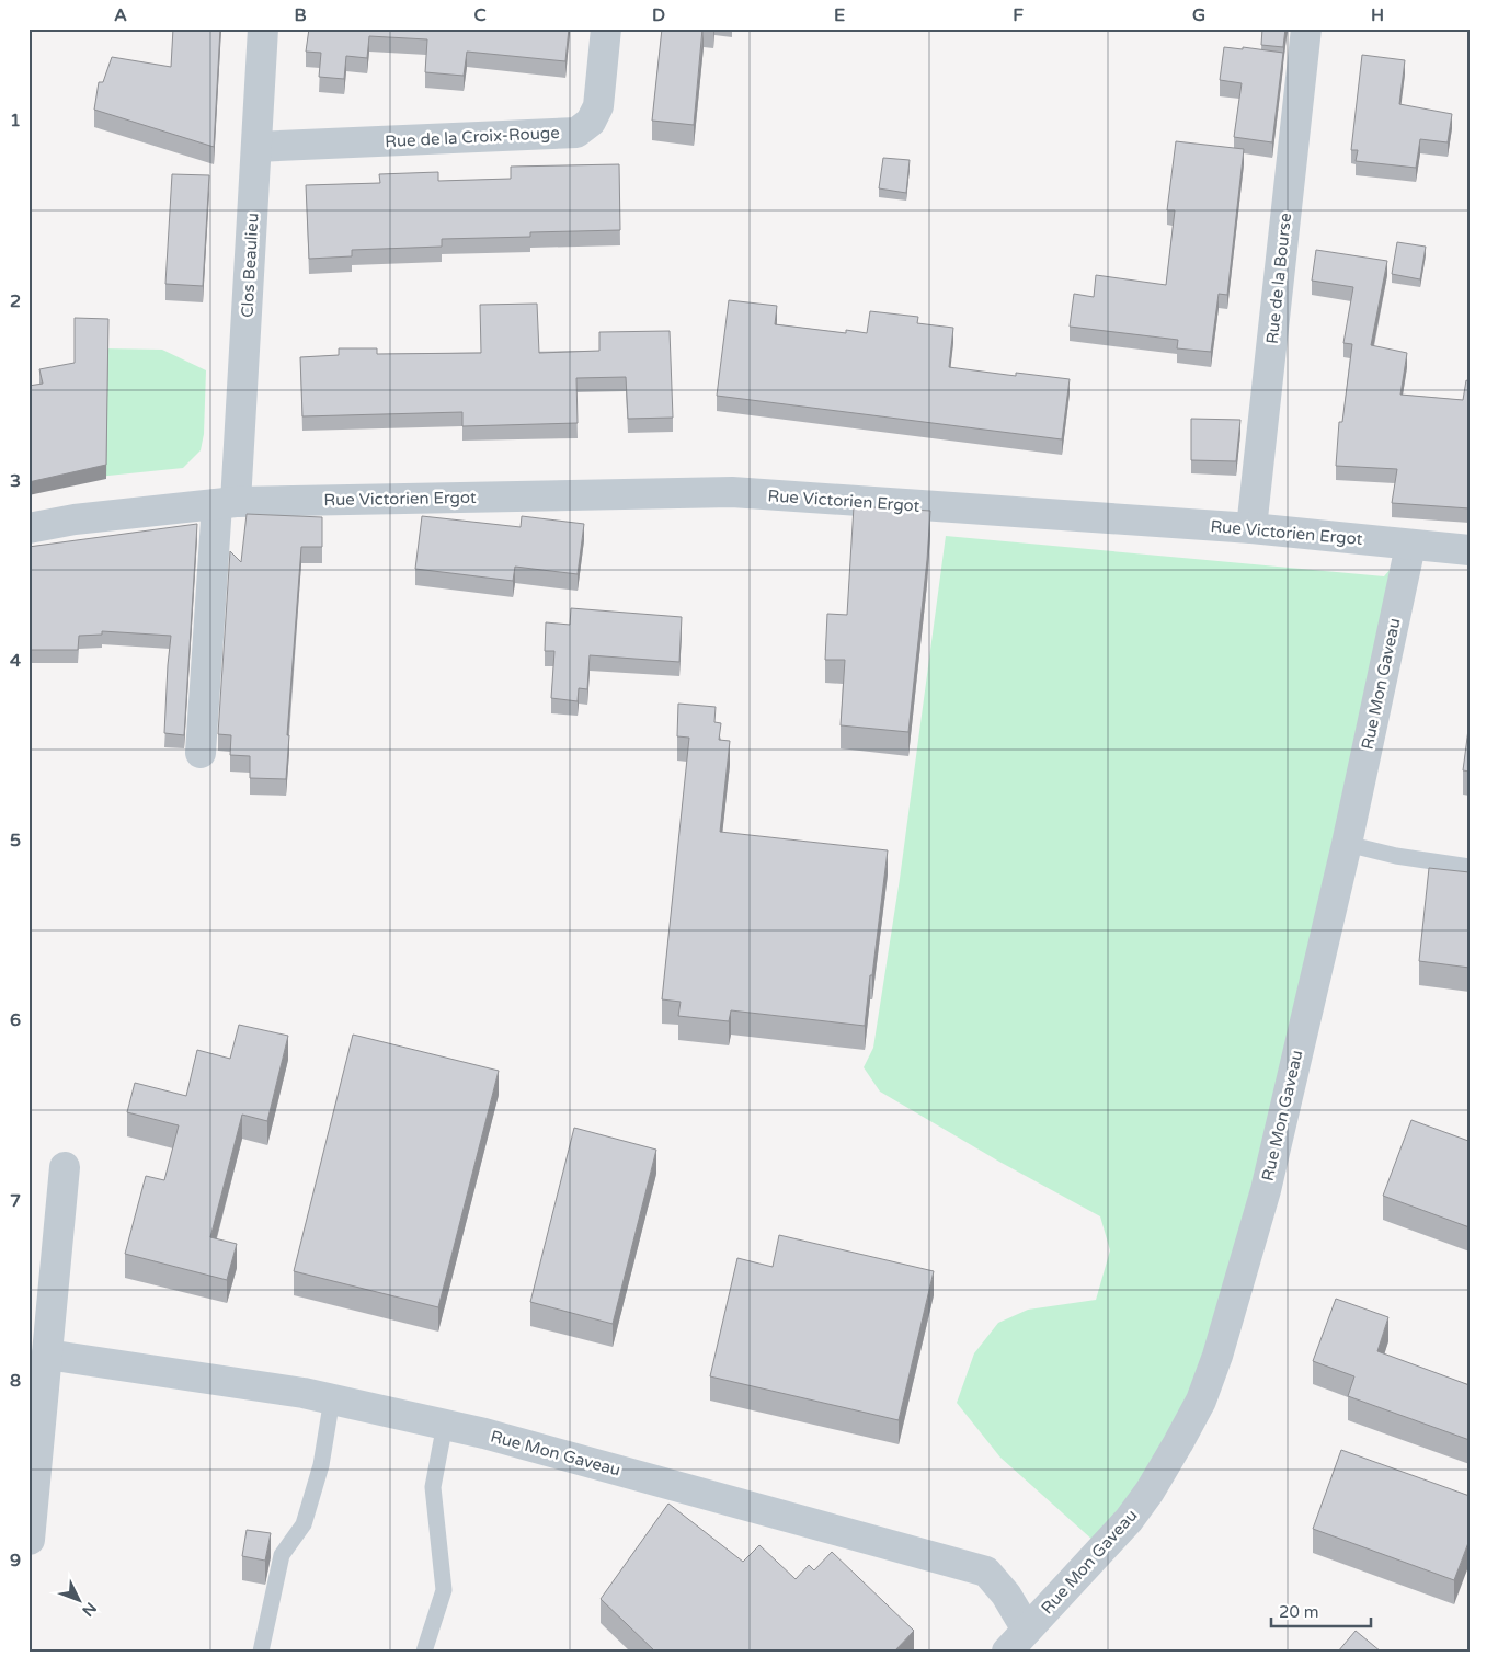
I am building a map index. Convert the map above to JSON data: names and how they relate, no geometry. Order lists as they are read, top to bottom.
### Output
{
  "streets": {
    "street": [
      "Rue de la Croix-Rouge",
      "Clos Beaulieu",
      "Rue de la Bourse",
      "Rue Victorien Ergot",
      "Rue Mon Gaveau"
    ]
  },
  "crossings": [
    ["Rue de la Croix-Rouge", "Clos Beaulieu"],
    ["Clos Beaulieu", "Rue Victorien Ergot"],
    ["Rue de la Bourse", "Rue Victorien Ergot"],
    ["Rue Victorien Ergot", "Rue Mon Gaveau"]
  ],
  "scale_bar": "20 m",
  "north": "bottom right",
  "grid": {
    "columns": [
      "A",
      "B",
      "C",
      "D",
      "E",
      "F",
      "G",
      "H"
    ],
    "rows": [
      "1",
      "2",
      "3",
      "4",
      "5",
      "6",
      "7",
      "8",
      "9"
    ]
  }
}
